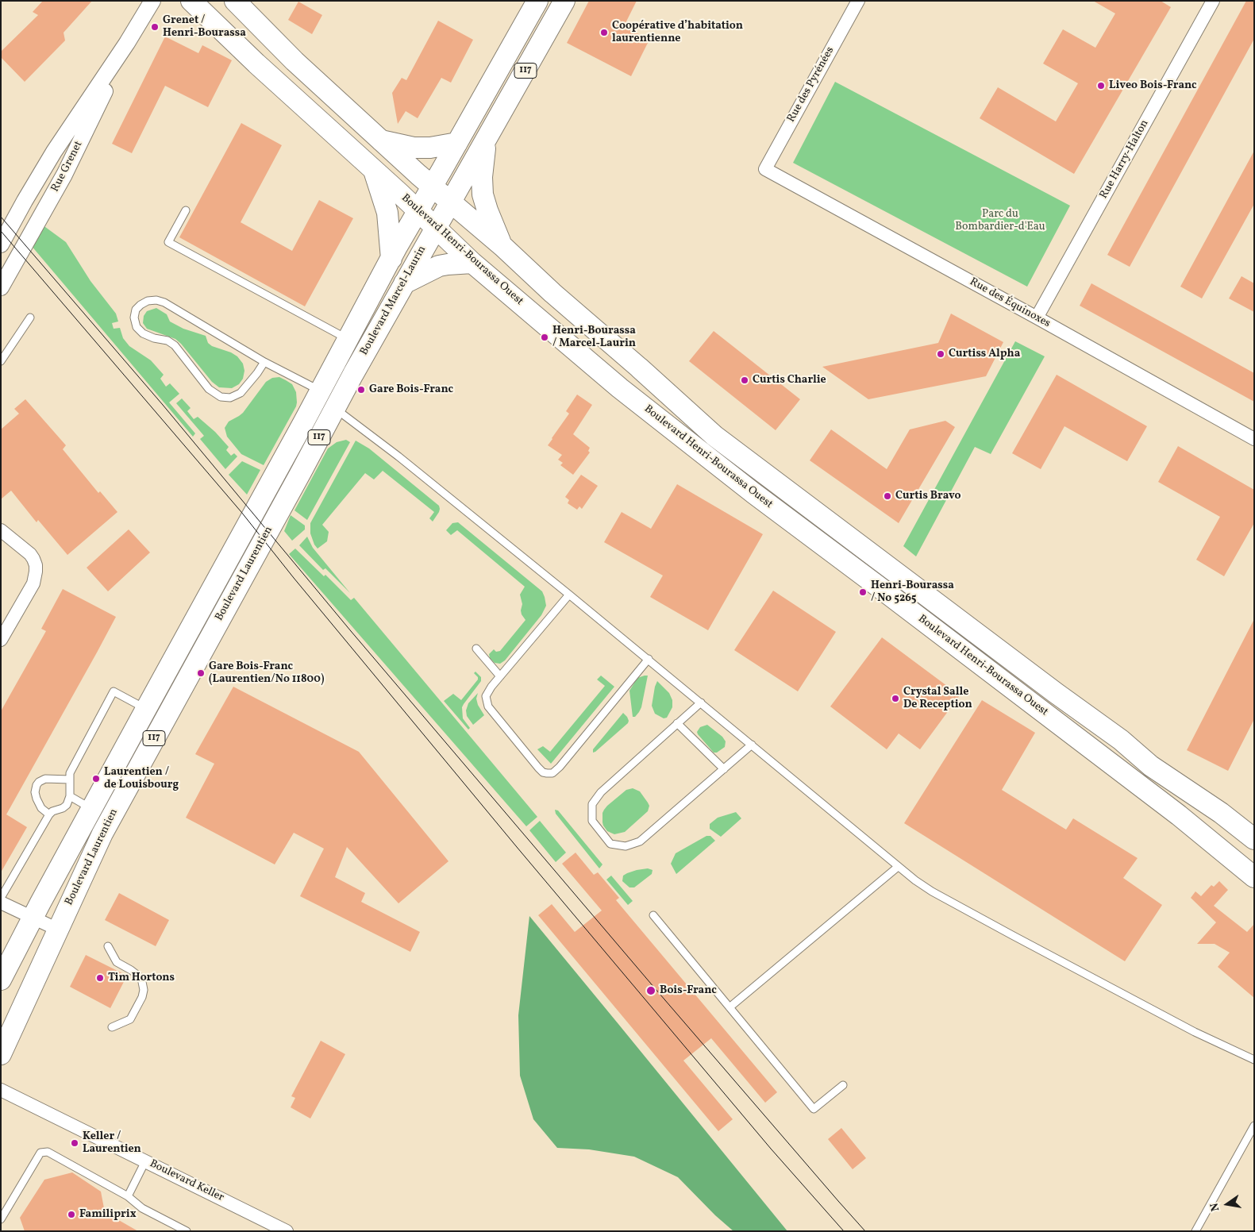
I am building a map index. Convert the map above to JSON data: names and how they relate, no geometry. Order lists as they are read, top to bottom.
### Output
{
  "streets": {
    "main road": [
      "117",
      "Boulevard Henri-Bourassa Ouest",
      "Boulevard Marcel-Laurin",
      "Boulevard Laurentien"
    ],
    "street": [
      "Rue des Pyrénées",
      "Rue Harry-Halton",
      "Rue Grenet",
      "Rue des Équinoxes",
      "Boulevard Keller"
    ]
  },
  "crossings": [
    ["Rue des Pyrénées", "Rue des Équinoxes"],
    ["Rue Harry-Halton", "Rue des Équinoxes"],
    ["Boulevard Henri-Bourassa Ouest", "Boulevard Marcel-Laurin"],
    ["Boulevard Marcel-Laurin", "Boulevard Laurentien"]
  ],
  "parks": ["Parc du Bombardier-d'Eau"],
  "places": [
    "Grenet / Henri-Bourassa",
    "Coopérative d’habitation laurentienne",
    "Liveo Bois-Franc",
    "Henri-Bourassa / Marcel-Laurin",
    "Curtiss Alpha",
    "Curtis Charlie",
    "Gare Bois-Franc",
    "Curtis Bravo",
    "Henri-Bourassa / No 5265",
    "Gare Bois-Franc (Laurentien/No 11800)",
    "Crystal Salle De Reception",
    "Laurentien / de Louisbourg",
    "Tim Hortons",
    "Bois-Franc",
    "Keller / Laurentien",
    "Familiprix"
  ],
  "north": "left"
}
